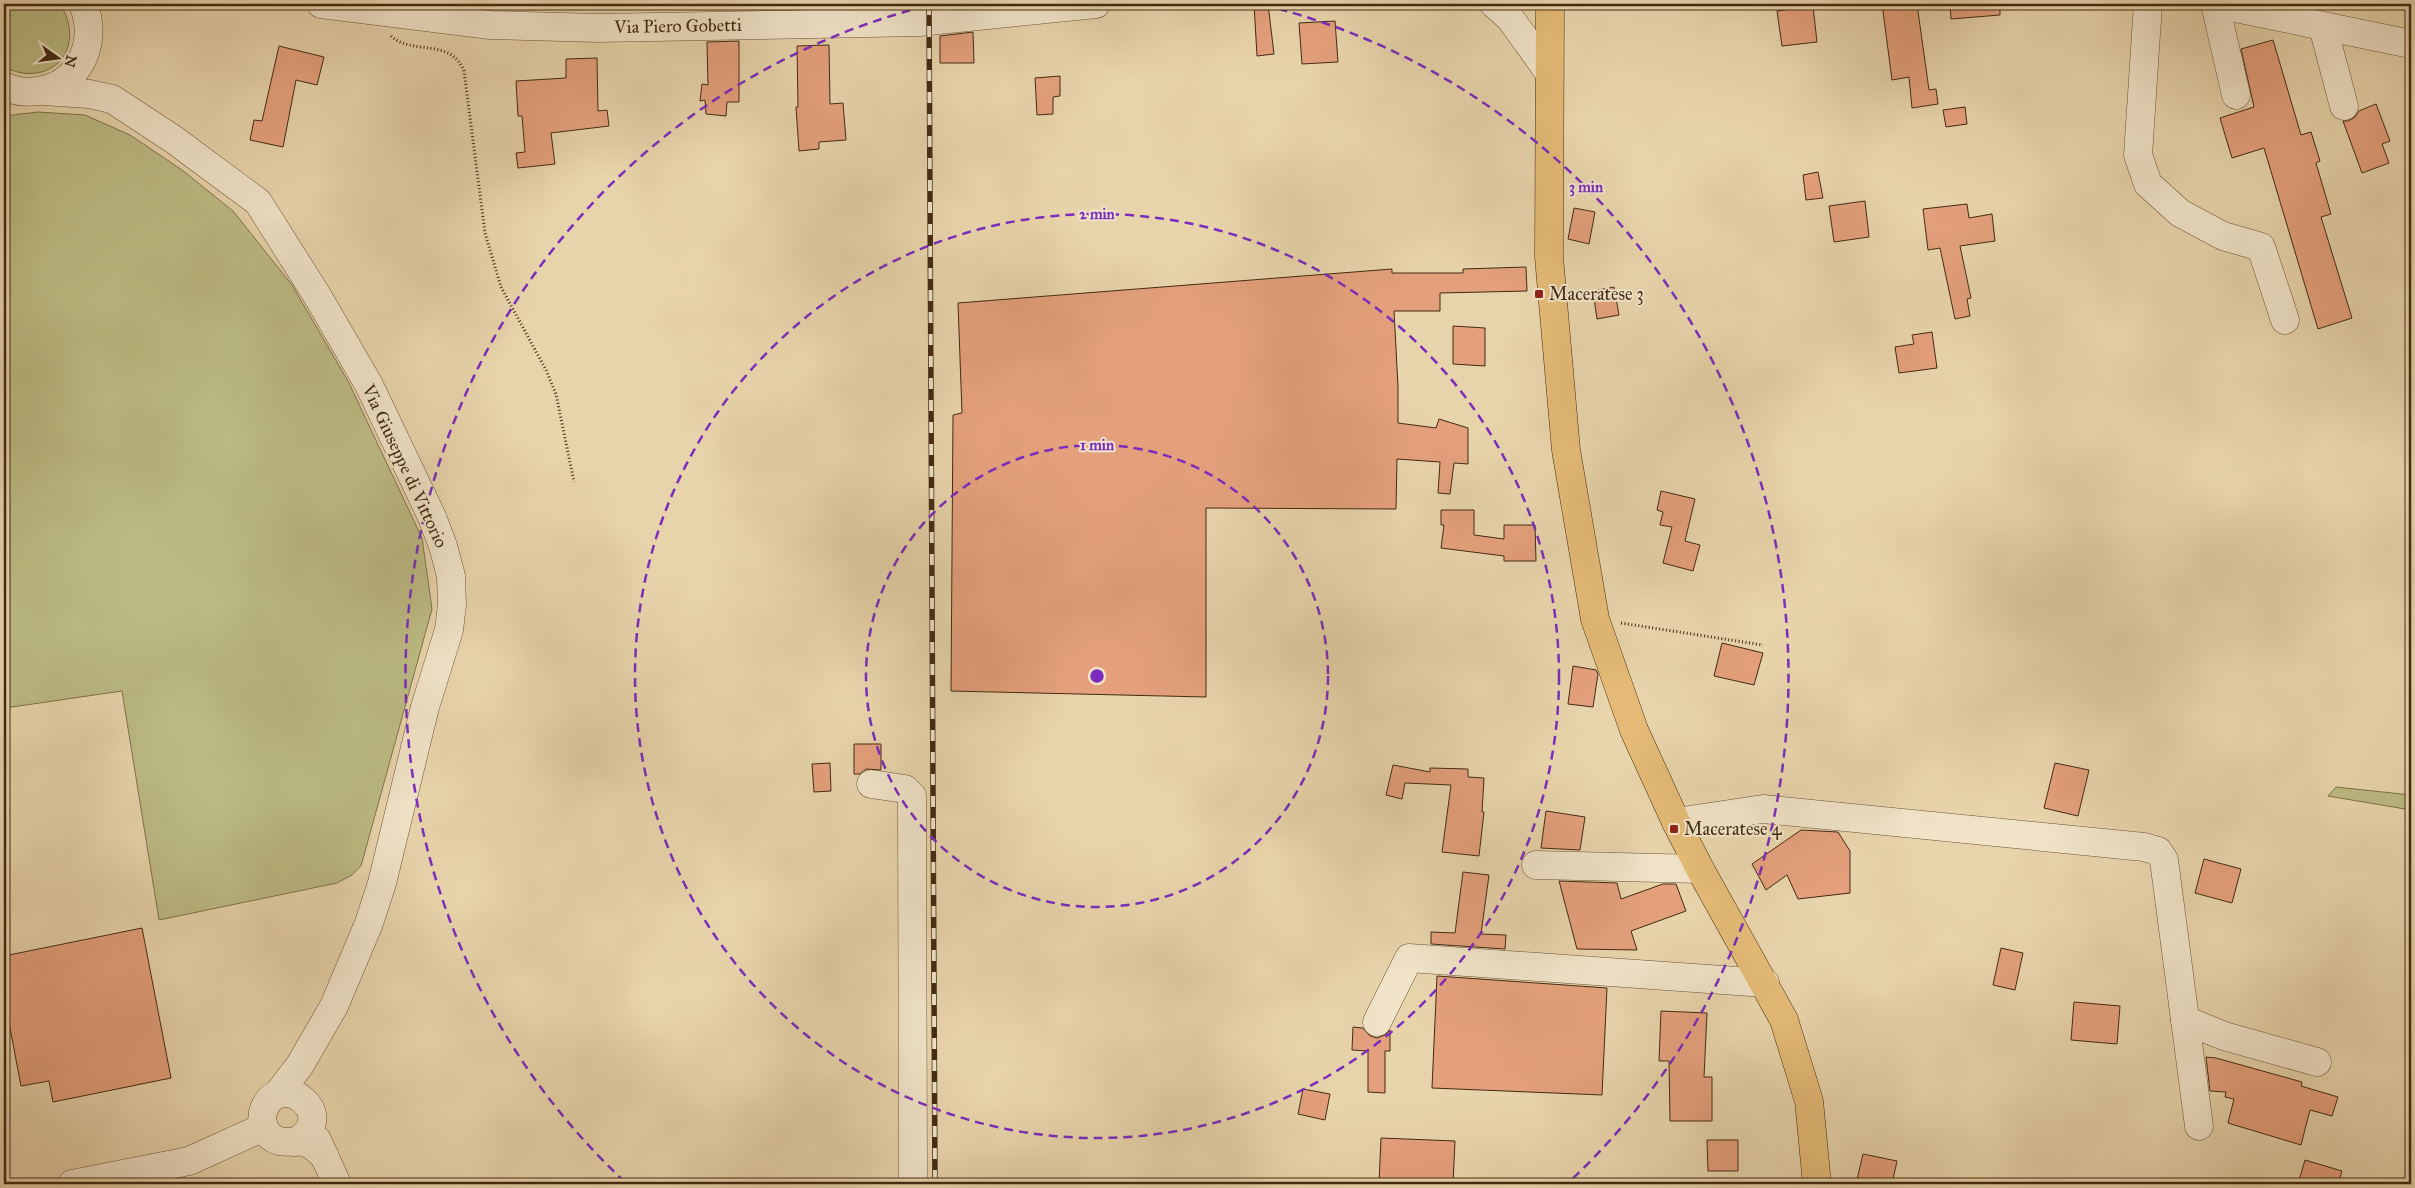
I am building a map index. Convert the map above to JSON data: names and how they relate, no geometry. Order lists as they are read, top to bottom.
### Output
{
  "streets": {
    "street": ["Via Piero Gobetti", "Via Giuseppe di Vittorio"]
  },
  "places": {
    "transit": ["Maceratese 3", "Maceratese 4"]
  },
  "north": "right",
  "rings": ["3 min", "2 min", "1 min"]
}
